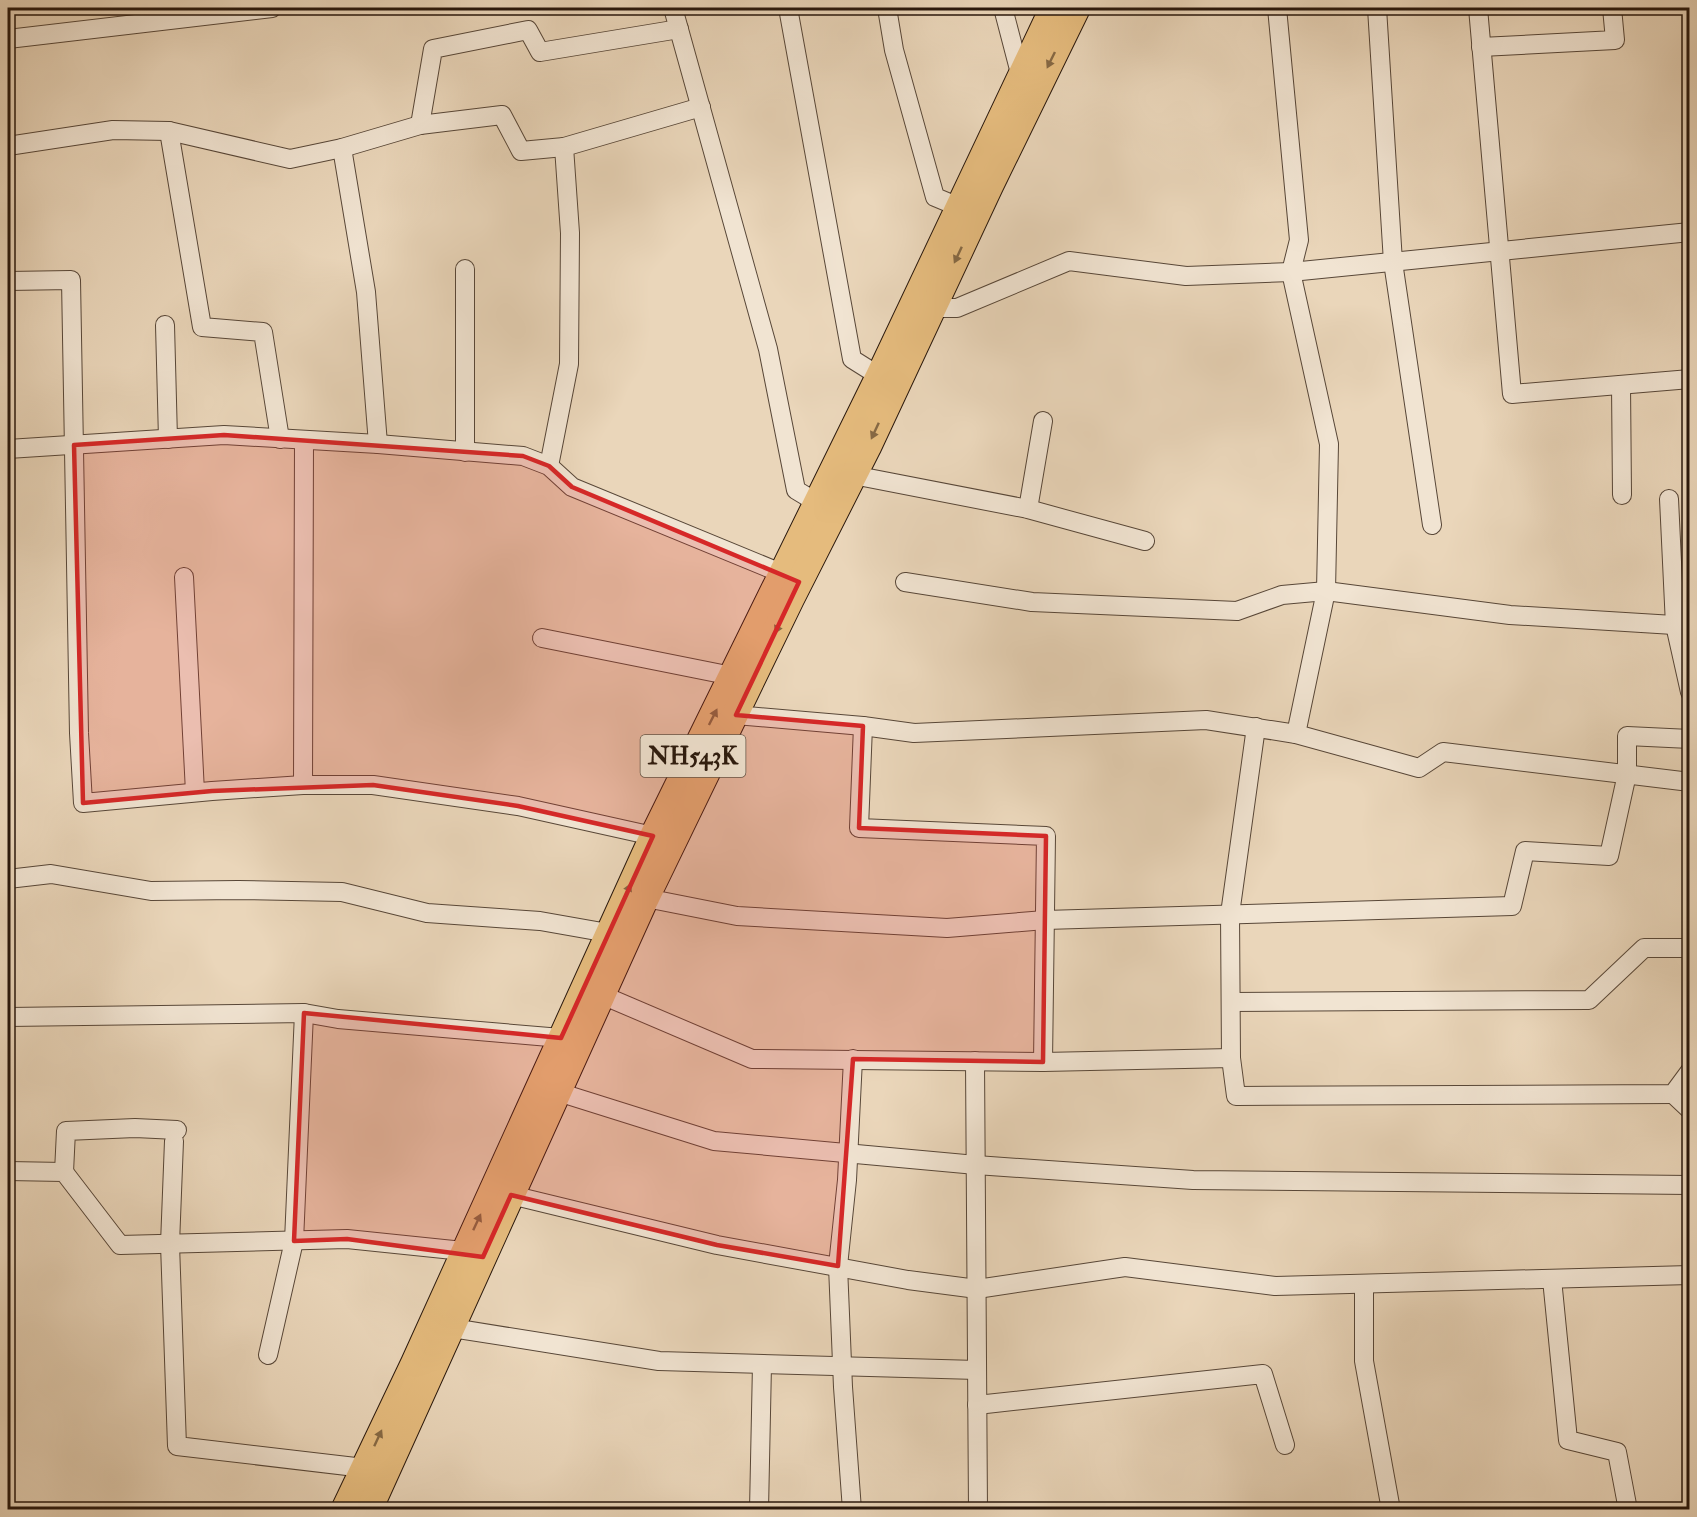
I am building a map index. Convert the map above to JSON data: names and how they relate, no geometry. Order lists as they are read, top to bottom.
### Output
{
  "streets": {
    "highway": ["NH543K"]
  }
}
